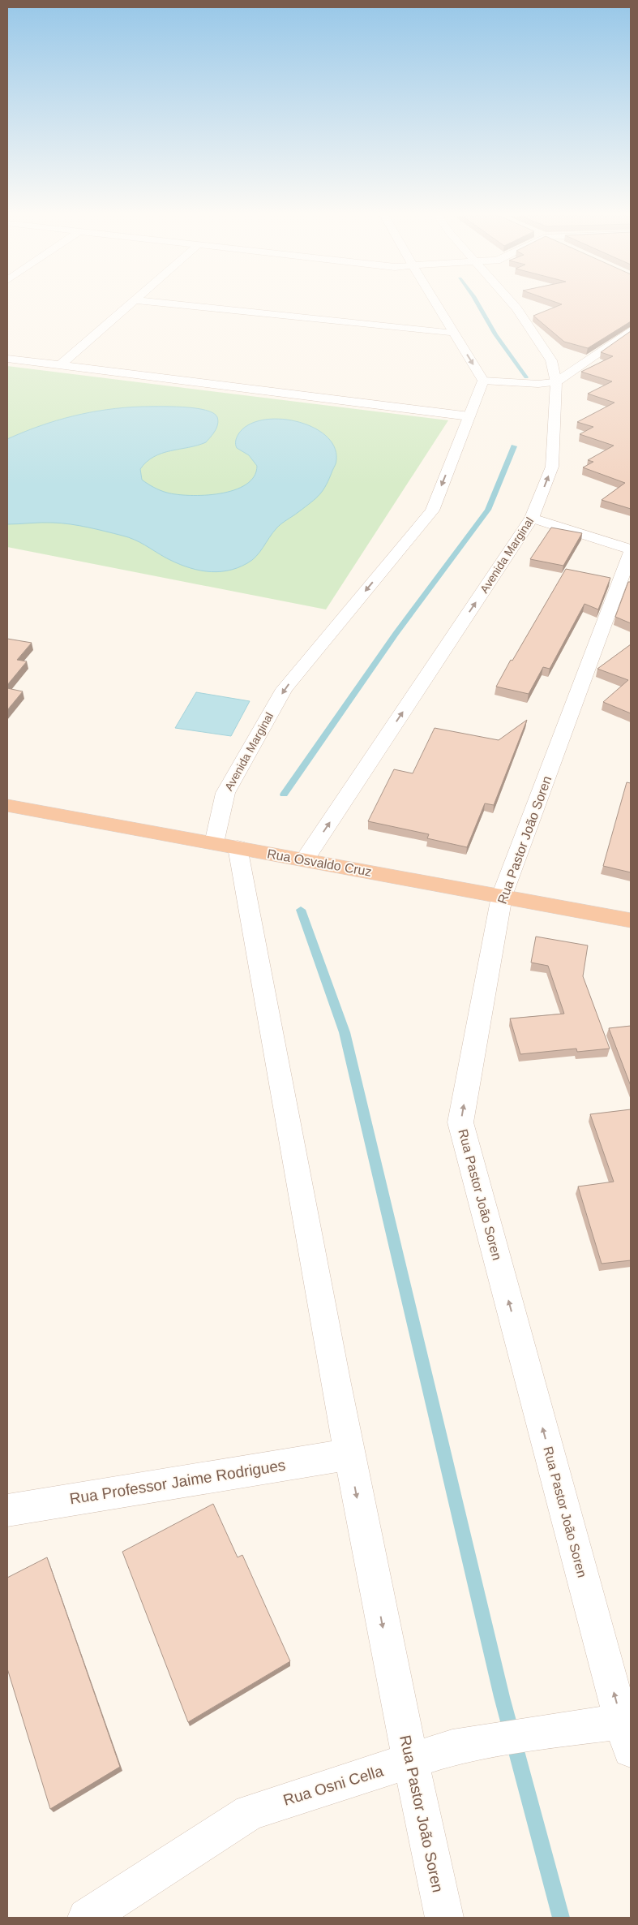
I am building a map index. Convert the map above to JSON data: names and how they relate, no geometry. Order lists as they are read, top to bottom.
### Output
{
  "streets": {
    "highway": ["Rua Osvaldo Cruz"],
    "street": [
      "Avenida Marginal",
      "Rua Pastor João Soren",
      "Rua Professor Jaime Rodrigues",
      "Rua Osni Cella"
    ]
  },
  "crossings": [
    ["Avenida Marginal", "Rua Pastor João Soren"],
    ["Avenida Marginal", "Rua Osvaldo Cruz"],
    ["Rua Pastor João Soren", "Rua Osvaldo Cruz"],
    ["Rua Pastor João Soren", "Rua Professor Jaime Rodrigues"],
    ["Rua Pastor João Soren", "Rua Osni Cella"]
  ]
}
